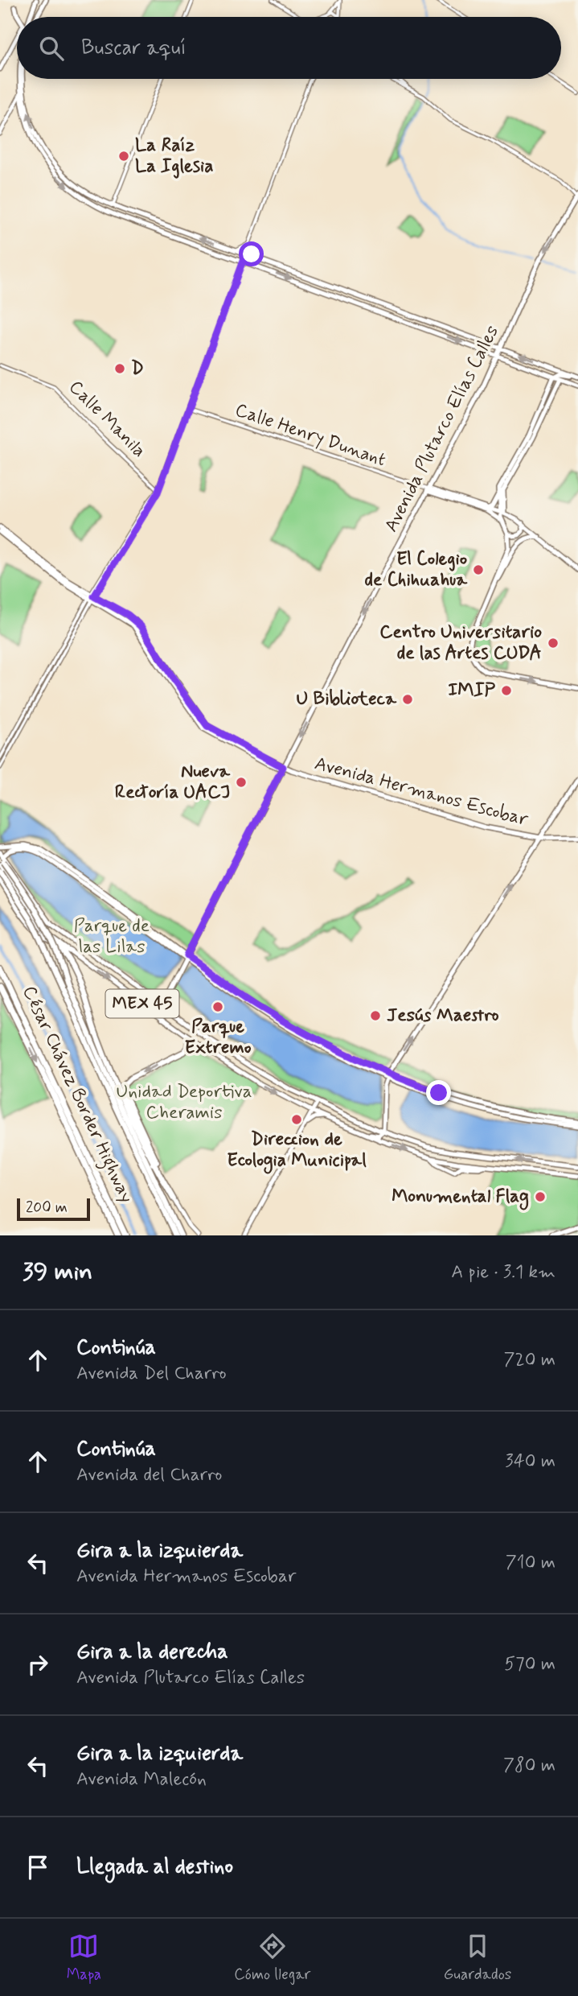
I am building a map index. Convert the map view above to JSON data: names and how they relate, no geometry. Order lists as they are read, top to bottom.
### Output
{
  "streets": {
    "highway": ["César Chávez Border Highway"],
    "main road": [
      "Avenida Plutarco Elías Calles",
      "Calle Henry Dunant",
      "Avenida Hermanos Escobar",
      "MEX 45"
    ],
    "street": ["Calle Manila"]
  },
  "crossings": [
    ["Avenida Plutarco Elías Calles", "Calle Henry Dunant"],
    ["Avenida Plutarco Elías Calles", "Avenida Hermanos Escobar"],
    ["Avenida Plutarco Elías Calles", "MEX 45"]
  ],
  "one_way": ["Avenida Plutarco Elías Calles"],
  "parks": ["Parque de las Lilas", "Unidad Deportiva Cheramis"],
  "places": [
    "La Raíz La Iglesia",
    "D",
    "El Colegio de Chihuahua",
    "Centro Universitario de las Artes CUDA",
    "IMIP",
    "U Biblioteca",
    "Nueva Rectoría UACJ",
    "Parque Extremo",
    "Jesús Maestro",
    "Direccion de Ecologia Municipal",
    "Monumental Flag"
  ],
  "scale_bar": "200 m",
  "page": {
    "search": "Buscar aquí",
    "scale": "200 m",
    "heading": ["39 min", "A pie · 3.1 km"],
    "list": [
      ["Continúa", "Avenida Del Charro", "720 m"],
      ["Continúa", "Avenida del Charro", "340 m"],
      ["Gira a la izquierda", "Avenida Hermanos Escobar", "710 m"],
      ["Gira a la derecha", "Avenida Plutarco Elías Calles", "570 m"],
      ["Gira a la izquierda", "Avenida Malecón", "780 m"],
      "Llegada al destino"
    ],
    "nav": ["Mapa", "Cómo llegar", "Guardados"]
  }
}
